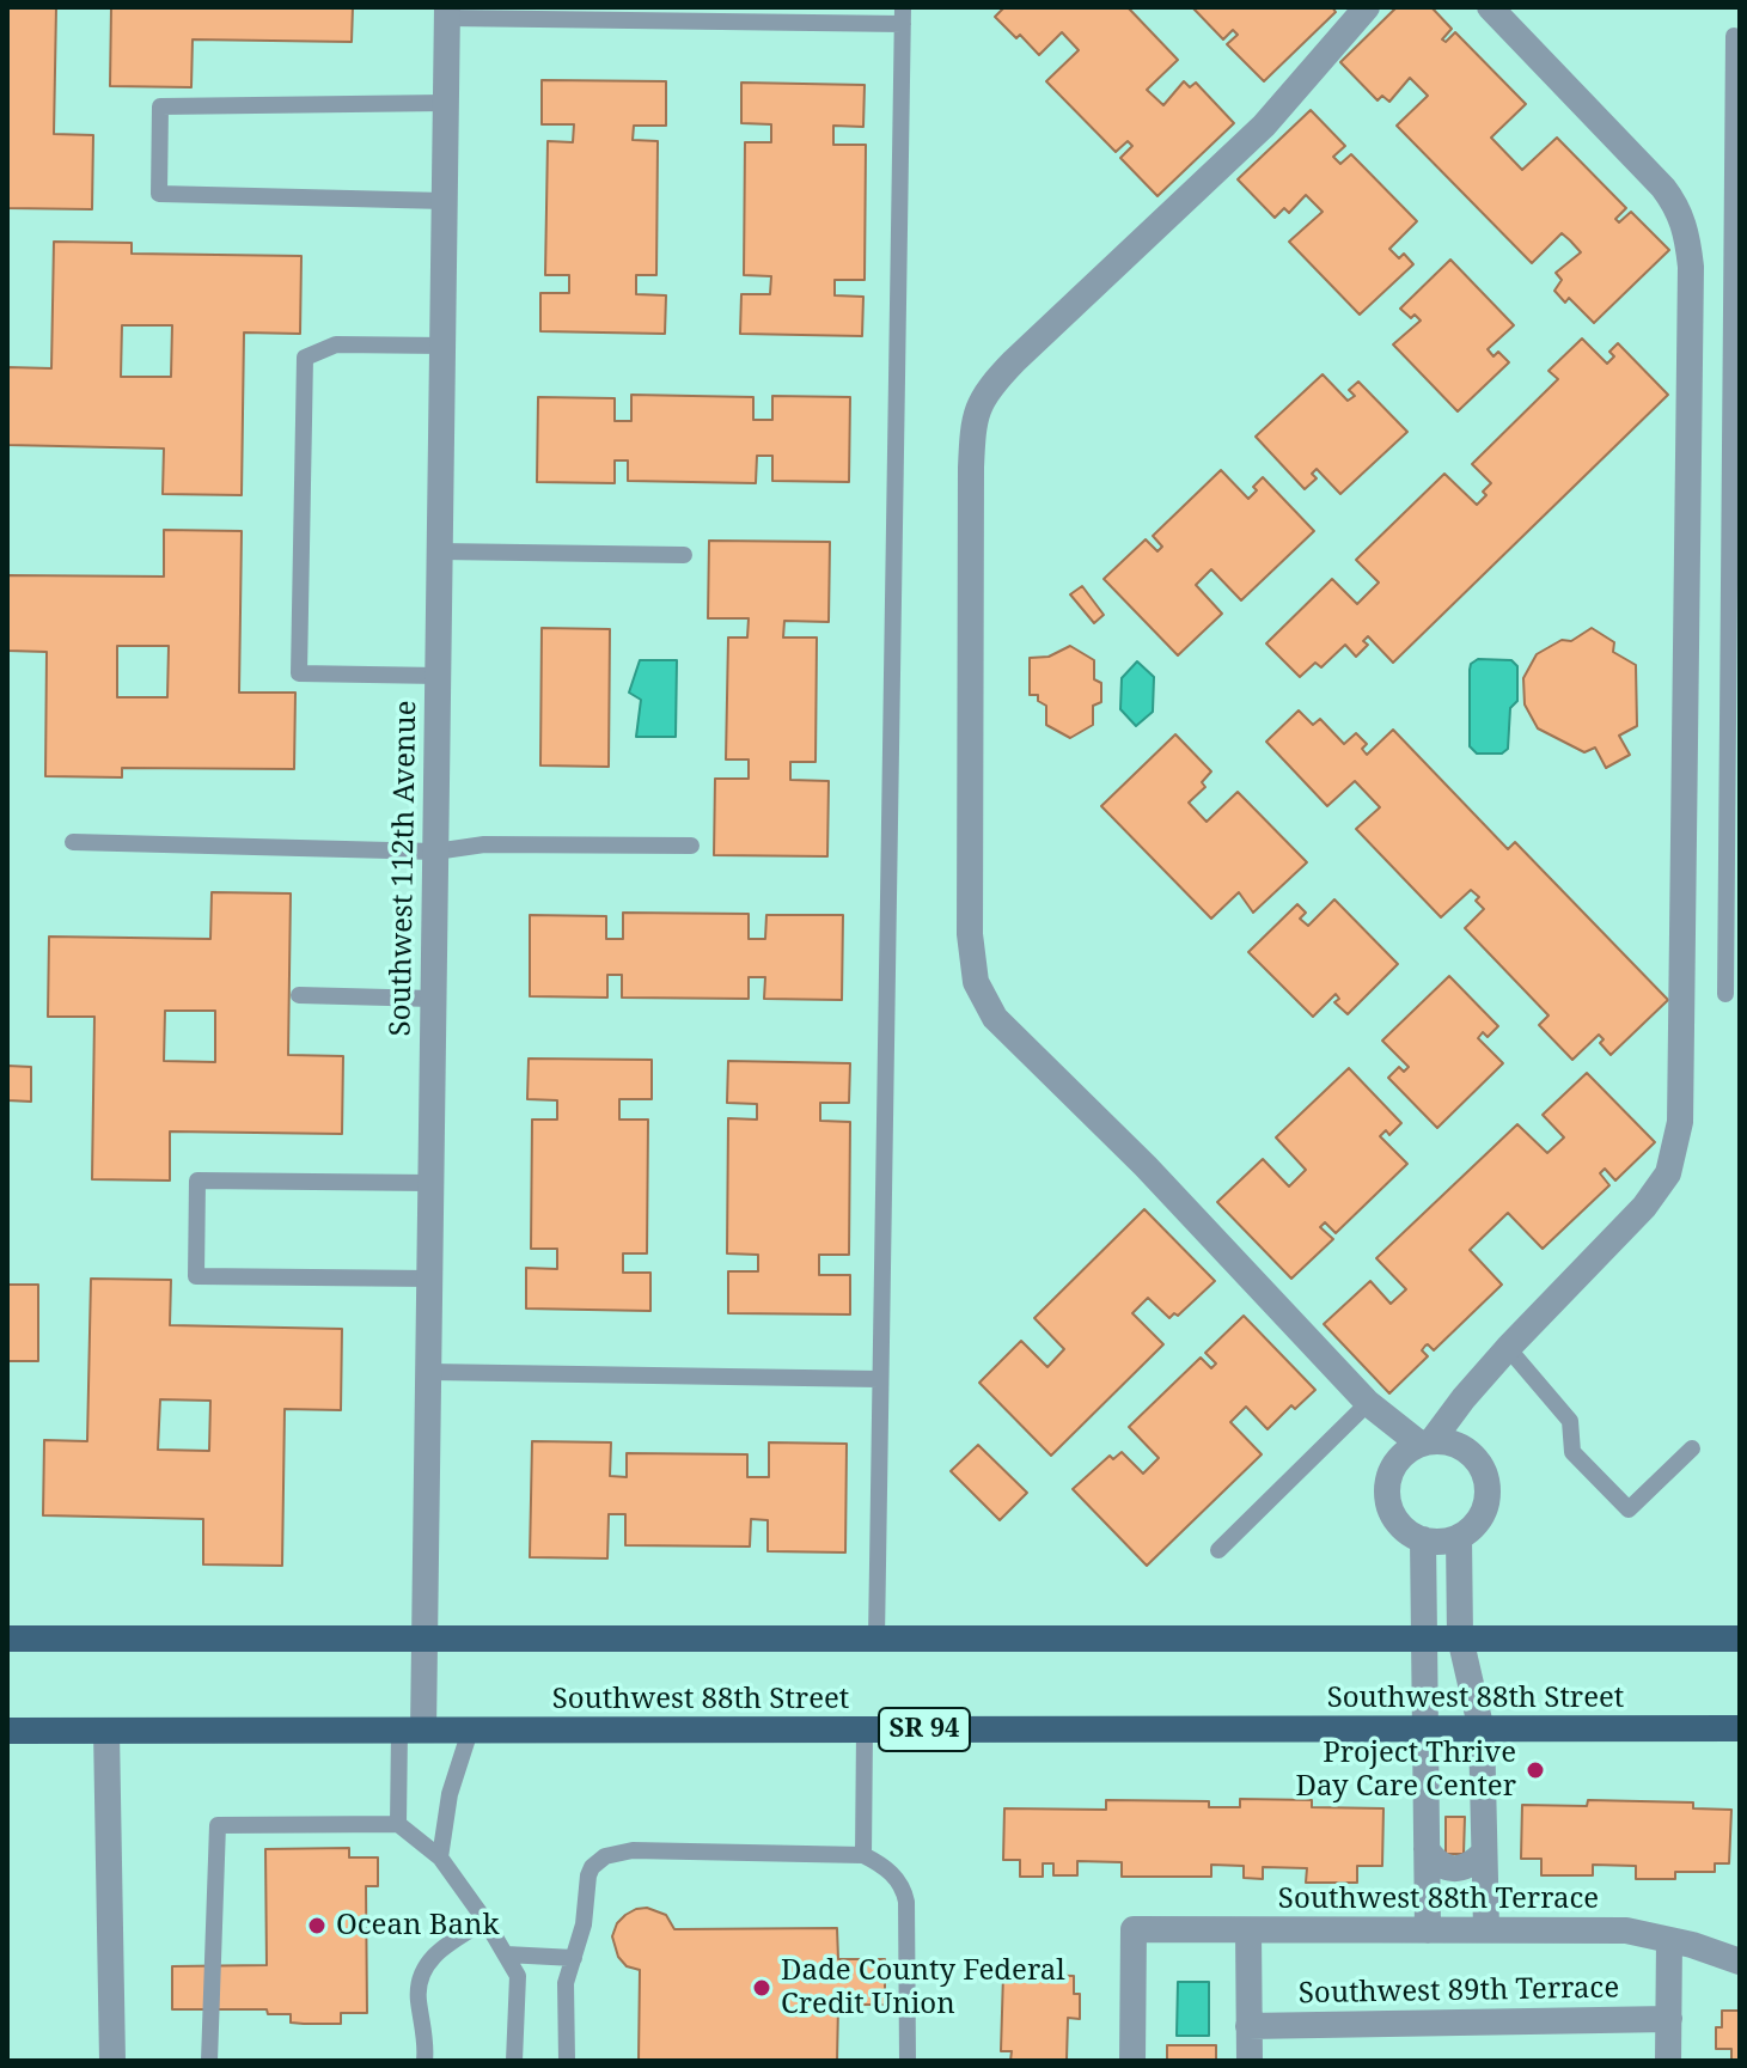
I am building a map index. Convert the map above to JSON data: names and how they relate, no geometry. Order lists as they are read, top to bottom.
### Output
{
  "streets": {
    "main road": ["Southwest 88th Street", "SR 94"],
    "street": ["Southwest 112th Avenue", "Southwest 88th Terrace", "Southwest 89th Terrace"]
  },
  "crossings": [
    ["Southwest 112th Avenue", "Southwest 88th Street"]
  ],
  "places": ["Project Thrive Day Care Center", "Ocean Bank", "Dade County Federal Credit Union"]
}
